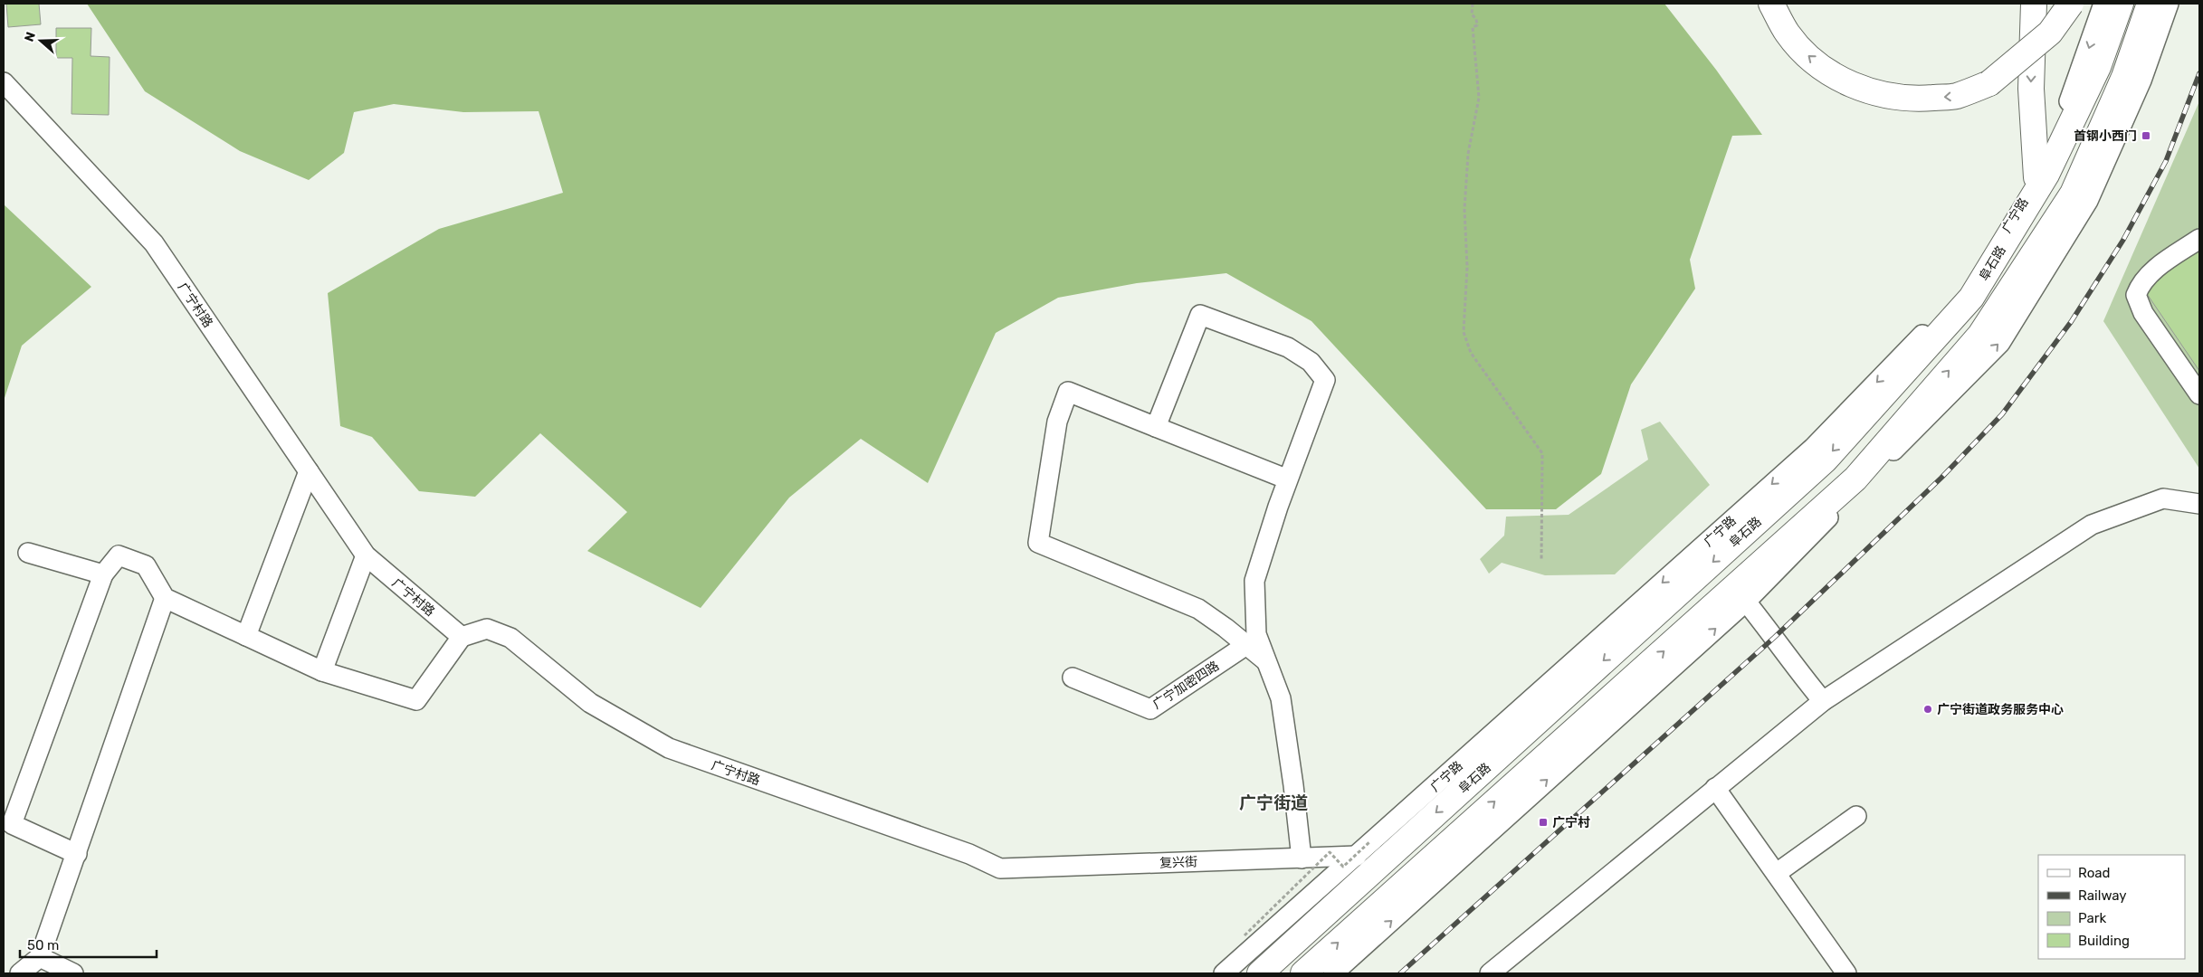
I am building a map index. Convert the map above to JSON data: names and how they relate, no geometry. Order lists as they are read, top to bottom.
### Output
{
  "streets": {
    "highway": ["阜石路"],
    "street": [
      "广宁路",
      "广宁村路",
      "广宁加密四路",
      "复兴街"
    ]
  },
  "crossings": [
    ["广宁路", "复兴街"],
    ["广宁村路", "复兴街"]
  ],
  "districts": ["广宁街道"],
  "places": {
    "transit": ["首钢小西门", "广宁村"],
    "other": ["广宁街道政务服务中心"]
  },
  "legend": [
    "Road",
    "Railway",
    "Park",
    "Building"
  ],
  "scale_bar": "50 m",
  "north": "left"
}
